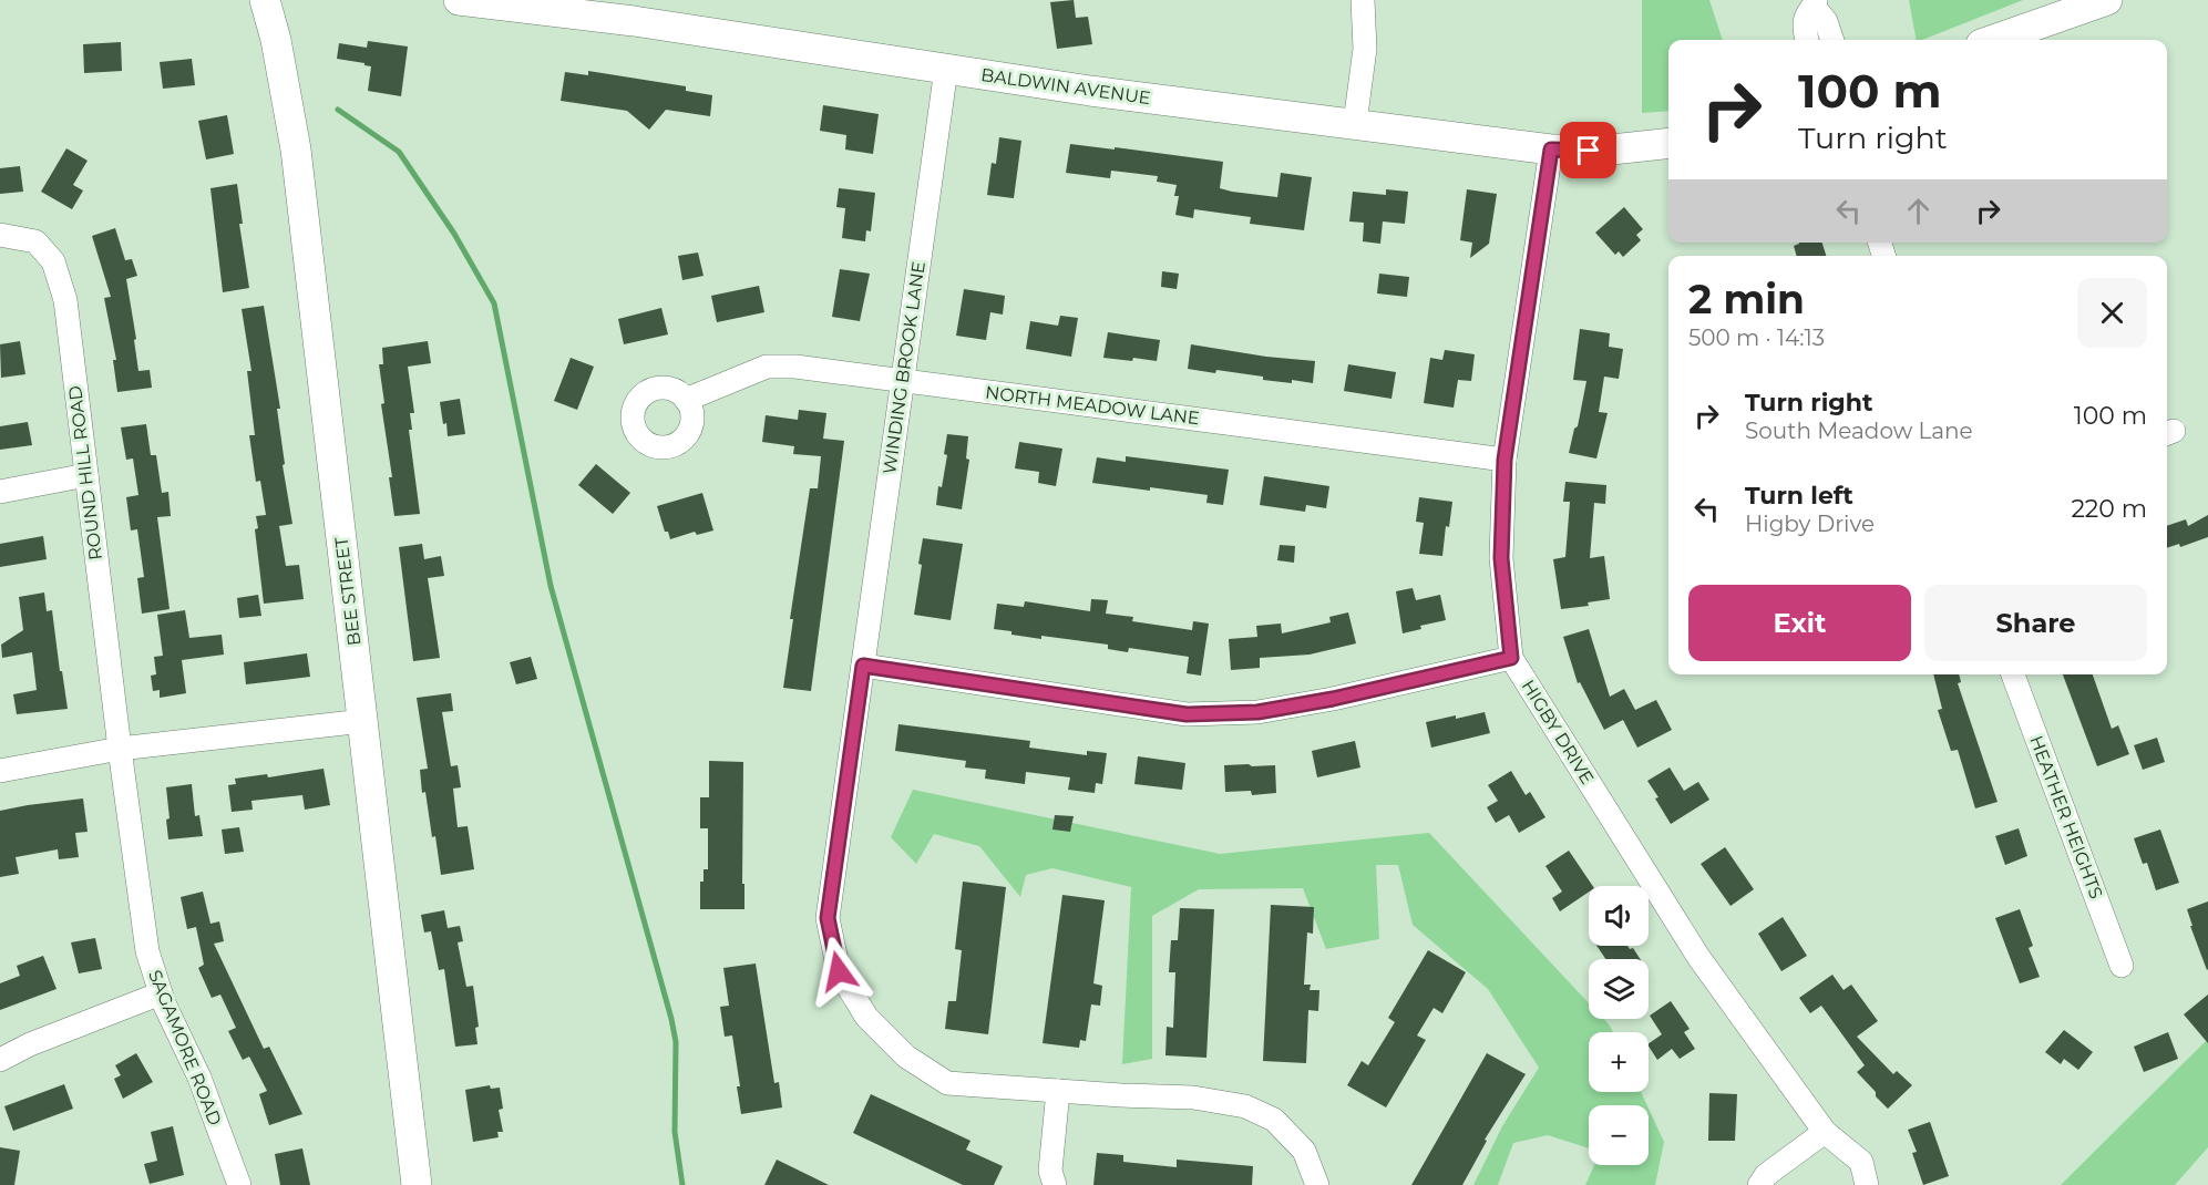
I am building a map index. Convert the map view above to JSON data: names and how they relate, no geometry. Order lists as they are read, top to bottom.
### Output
{
  "streets": {
    "street": [
      "BALDWIN AVENUE",
      "WINDING BROOK LANE",
      "NORTH MEADOW LANE",
      "ROUND HILL ROAD",
      "BEE STREET",
      "HIGBY DRIVE",
      "HEATHER HEIGHTS",
      "SAGAMORE ROAD"
    ]
  },
  "crossings": [
    ["BALDWIN AVENUE", "WINDING BROOK LANE"],
    ["BALDWIN AVENUE", "HIGBY DRIVE"],
    ["WINDING BROOK LANE", "NORTH MEADOW LANE"],
    ["NORTH MEADOW LANE", "HIGBY DRIVE"],
    ["ROUND HILL ROAD", "SAGAMORE ROAD"]
  ],
  "page": {
    "turn": ["100 m", "Turn right"],
    "heading": ["2 min", "500 m · 14:13"],
    "list": [
      {
        "name": "Turn right",
        "note": "South Meadow Lane",
        "value": "100 m"
      },
      {
        "name": "Turn left",
        "note": "Higby Drive",
        "value": "220 m"
      }
    ],
    "buttons": ["Exit", "Share"],
    "map_buttons": ["+", "−"]
  }
}
